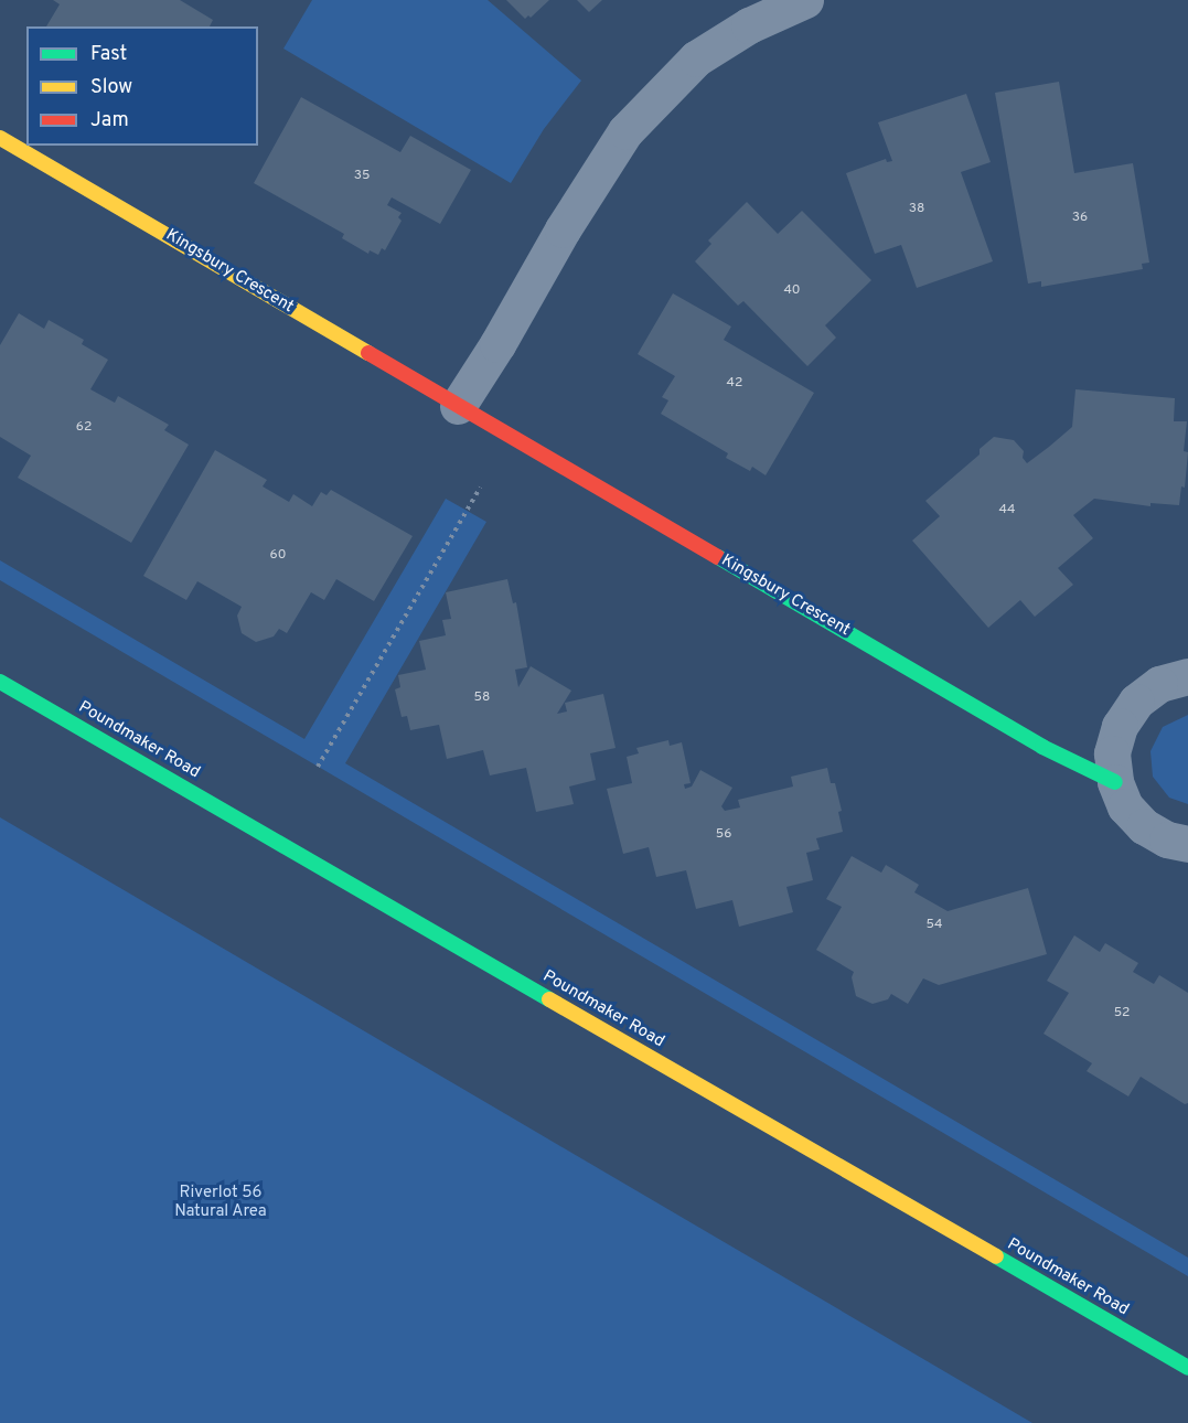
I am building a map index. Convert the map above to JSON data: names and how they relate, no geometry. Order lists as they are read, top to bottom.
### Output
{
  "streets": {
    "street": ["Kingsbury Crescent", "Poundmaker Road"]
  },
  "parks": ["Riverlot 56 Natural Area"],
  "house_numbers": [
    "35",
    "38",
    "36",
    "40",
    "42",
    "62",
    "44",
    "60",
    "58",
    "56",
    "54",
    "52"
  ],
  "legend": ["Fast", "Slow", "Jam"]
}
